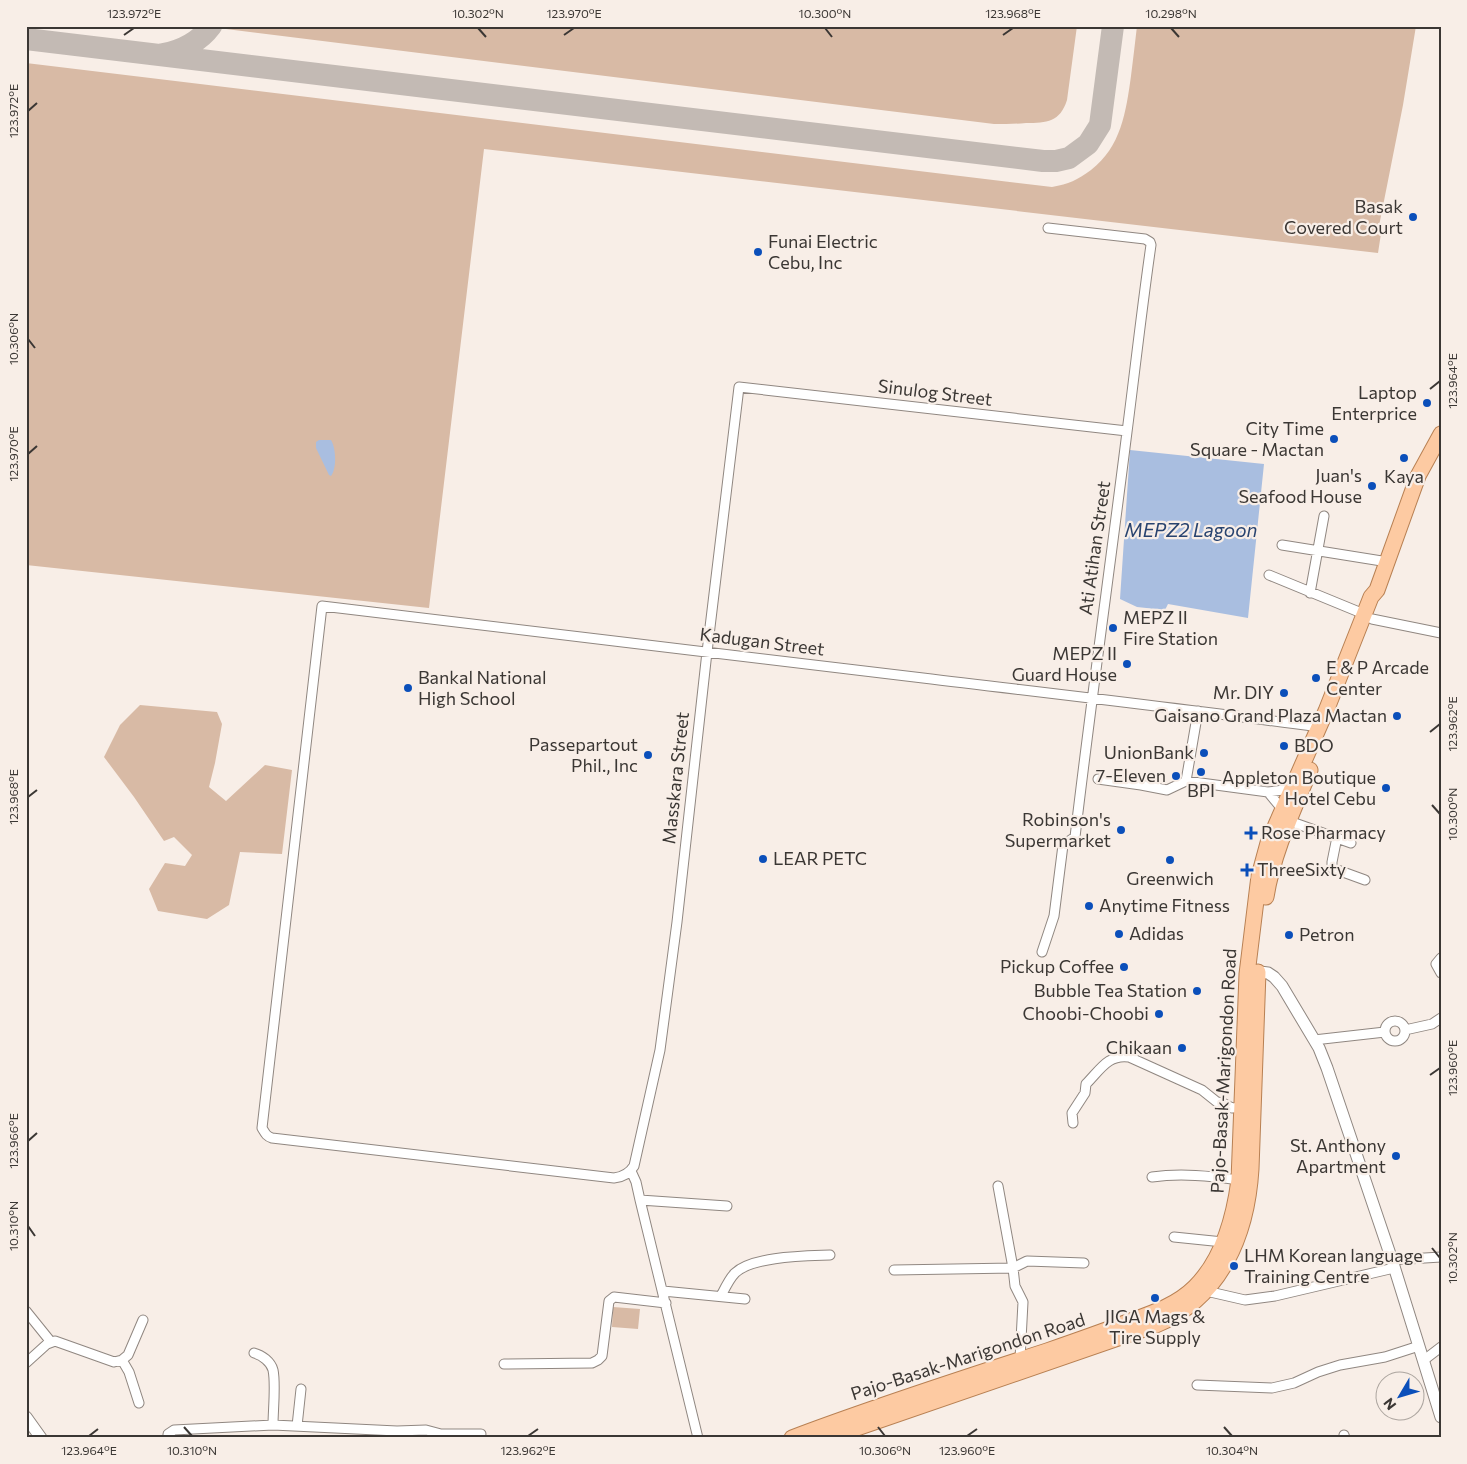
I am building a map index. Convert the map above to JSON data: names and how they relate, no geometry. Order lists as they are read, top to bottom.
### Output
{
  "streets": {
    "main road": ["Pajo-Basak-Marigondon Road"],
    "street": [
      "Sinulog Street",
      "Ati Atihan Street",
      "Kadugan Street",
      "Masskara Street"
    ]
  },
  "crossings": [
    ["Sinulog Street", "Ati Atihan Street"],
    ["Sinulog Street", "Masskara Street"],
    ["Ati Atihan Street", "Kadugan Street"],
    ["Kadugan Street", "Masskara Street"],
    ["Kadugan Street", "Pajo-Basak-Marigondon Road"]
  ],
  "water": ["MEPZ2 Lagoon"],
  "places": {
    "other": [
      "Basak Covered Court",
      "Funai Electric Cebu, Inc",
      "Laptop Enterprice",
      "City Time Square - Mactan",
      "Kaya",
      "Juan's Seafood House",
      "MEPZ II Fire Station",
      "MEPZ II Guard House",
      "E & P Arcade Center",
      "Bankal National High School",
      "Mr. DIY",
      "Gaisano Grand Plaza Mactan",
      "BDO",
      "UnionBank",
      "Passepartout Phil., Inc",
      "BPI",
      "7-Eleven",
      "Appleton Boutique Hotel Cebu",
      "Robinson's Supermarket",
      "LEAR PETC",
      "Greenwich",
      "Anytime Fitness",
      "Adidas",
      "Petron",
      "Pickup Coffee",
      "Bubble Tea Station",
      "Choobi-Choobi",
      "Chikaan",
      "St. Anthony Apartment",
      "LHM Korean language Training Centre",
      "JIGA Mags & Tire Supply"
    ],
    "health": ["Rose Pharmacy", "ThreeSixty"]
  },
  "north": "bottom left",
  "coordinates": [
    "123.972°E",
    "10.302°N",
    "123.970°E",
    "10.300°N",
    "123.968°E",
    "10.298°N",
    "10.306°N",
    "123.964°E",
    "123.962°E",
    "123.960°E",
    "123.966°E",
    "10.310°N",
    "10.304°N"
  ]
}
